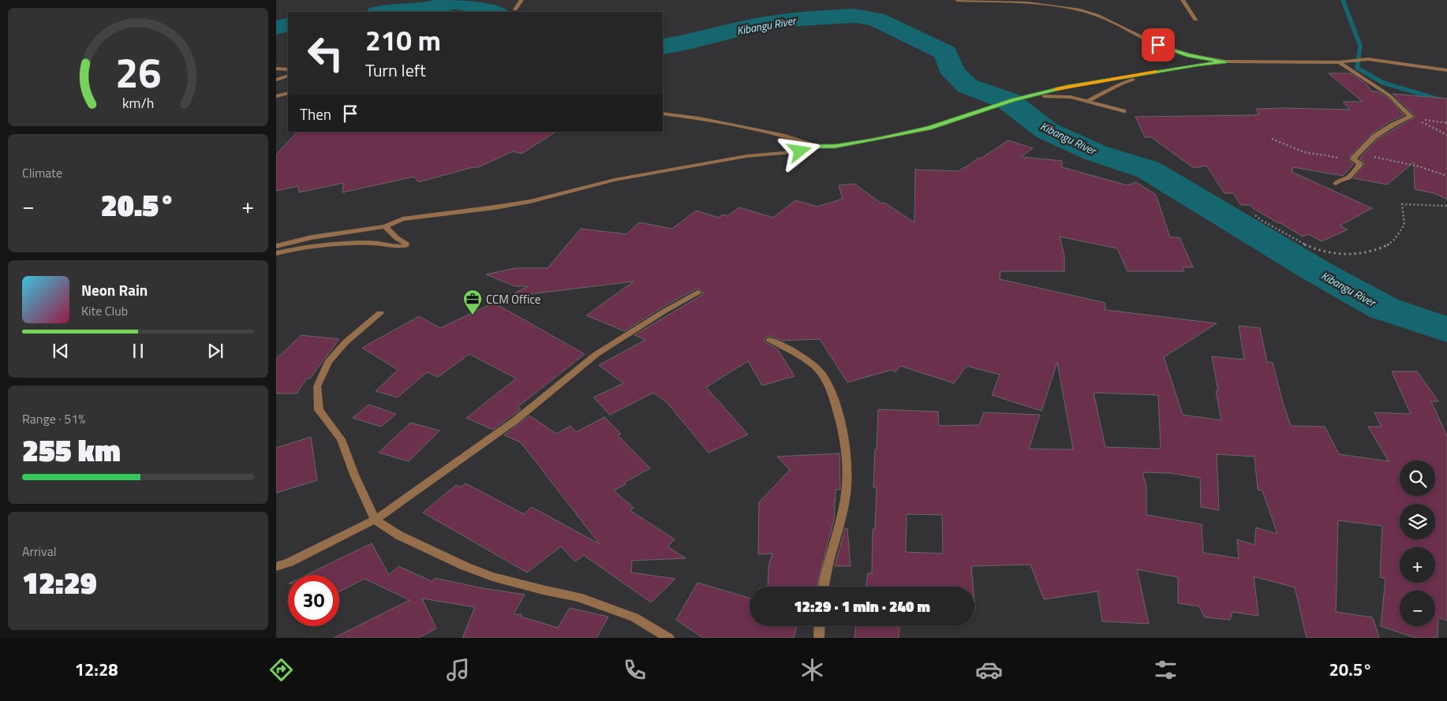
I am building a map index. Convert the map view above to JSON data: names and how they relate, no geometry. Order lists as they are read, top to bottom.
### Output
{
  "water": ["Kibangu River"],
  "places": {
    "office": ["CCM Office"]
  },
  "page": {
    "turn": ["210 m", "Turn left"],
    "then": "Then",
    "tile": [
      "Climate",
      ["Range · 51%", "255 km"],
      ["Arrival", "12:29"]
    ],
    "heat": ["−", "20.5°", "+"],
    "song": ["Neon Rain", "Kite Club"],
    "map_buttons": ["+", "−"],
    "limit": "30",
    "trip": "12:29 · 1 min · 240 m",
    "tabs": ["12:28", "20.5°"],
    "gauge": ["26", "km/h"]
  }
}
